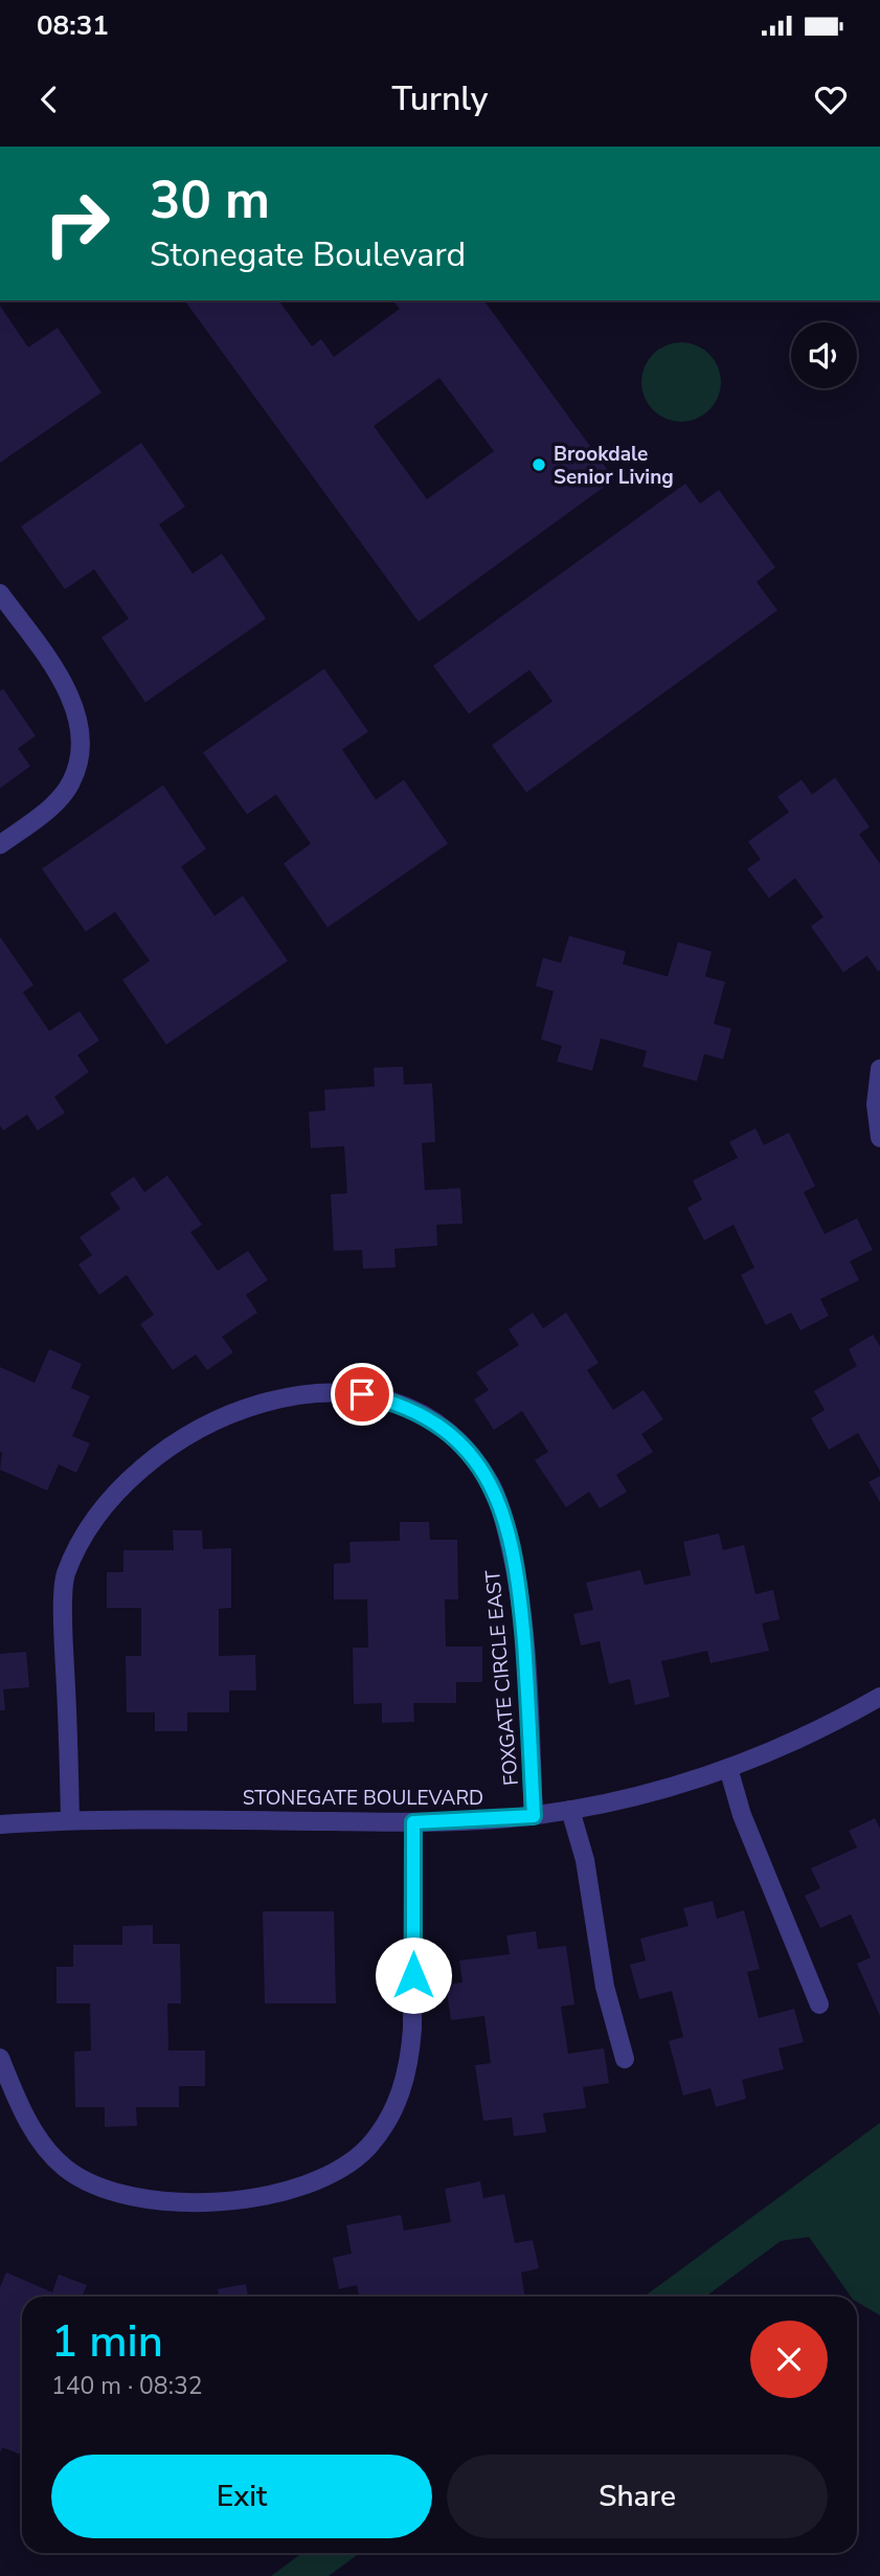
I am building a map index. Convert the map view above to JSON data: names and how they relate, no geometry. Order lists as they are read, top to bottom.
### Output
{
  "streets": {
    "street": ["FOXGATE CIRCLE EAST", "STONEGATE BOULEVARD"]
  },
  "crossings": [
    ["FOXGATE CIRCLE EAST", "STONEGATE BOULEVARD"]
  ],
  "places": ["Brookdale Senior Living"],
  "page": {
    "status": "08:31",
    "header": "Turnly",
    "turn": ["30 m", "Stonegate Boulevard"],
    "heading": ["1 min", "140 m · 08:32"],
    "buttons": ["Exit", "Share"]
  }
}
